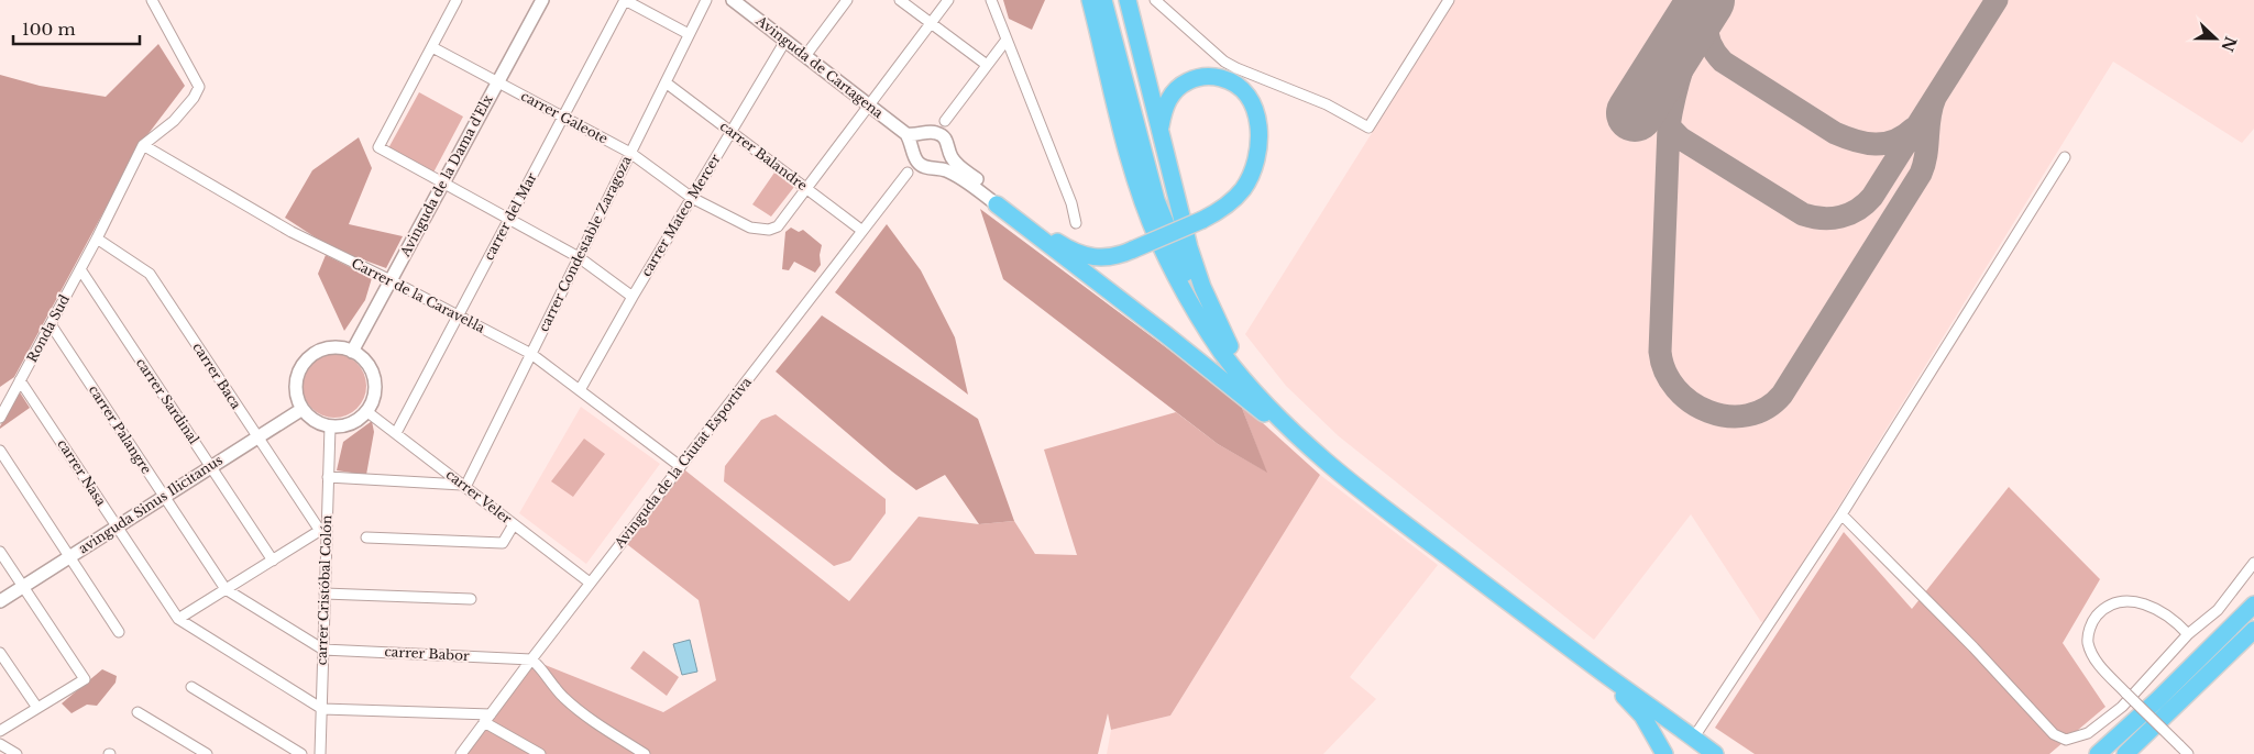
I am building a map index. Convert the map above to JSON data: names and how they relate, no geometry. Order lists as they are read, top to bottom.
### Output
{
  "streets": {
    "street": [
      "Avinguda de Cartagena",
      "carrer Galeote",
      "carrer Balandre",
      "Avinguda de la Dama d'Elx",
      "carrer Mateo Mercer",
      "carrer del Mar",
      "carrer Condestable Zaragoza",
      "Carrer de la Caravel·la",
      "Ronda Sud",
      "carrer Baca",
      "carrer Sardinal",
      "carrer Palangre",
      "Avinguda de la Ciutat Esportiva",
      "carrer Nasa",
      "carrer Veler",
      "avinguda Sinus Ilicitanus",
      "carrer Cristóbal Colón",
      "carrer Babor"
    ]
  },
  "crossings": [
    ["Avinguda de Cartagena", "carrer Mateo Mercer"],
    ["carrer Galeote", "carrer Balandre"],
    ["carrer Galeote", "Avinguda de la Dama d'Elx"],
    ["carrer Galeote", "carrer Mateo Mercer"],
    ["carrer Galeote", "carrer del Mar"],
    ["carrer Galeote", "carrer Condestable Zaragoza"],
    ["carrer Balandre", "carrer Mateo Mercer"],
    ["carrer Balandre", "carrer Condestable Zaragoza"],
    ["carrer Balandre", "Avinguda de la Ciutat Esportiva"],
    ["Avinguda de la Dama d'Elx", "Carrer de la Caravel·la"],
    ["Avinguda de la Dama d'Elx", "carrer Veler"],
    ["Avinguda de la Dama d'Elx", "avinguda Sinus Ilicitanus"],
    ["Avinguda de la Dama d'Elx", "carrer Cristóbal Colón"],
    ["carrer Mateo Mercer", "Carrer de la Caravel·la"],
    ["carrer del Mar", "Carrer de la Caravel·la"],
    ["carrer del Mar", "carrer Veler"],
    ["carrer Condestable Zaragoza", "Carrer de la Caravel·la"],
    ["carrer Condestable Zaragoza", "carrer Veler"],
    ["Carrer de la Caravel·la", "Ronda Sud"],
    ["Carrer de la Caravel·la", "Avinguda de la Ciutat Esportiva"],
    ["Ronda Sud", "carrer Baca"],
    ["Ronda Sud", "carrer Sardinal"],
    ["Ronda Sud", "carrer Palangre"],
    ["Ronda Sud", "carrer Nasa"],
    ["carrer Baca", "avinguda Sinus Ilicitanus"],
    ["carrer Baca", "carrer Cristóbal Colón"],
    ["carrer Sardinal", "avinguda Sinus Ilicitanus"],
    ["carrer Palangre", "avinguda Sinus Ilicitanus"],
    ["Avinguda de la Ciutat Esportiva", "carrer Veler"],
    ["Avinguda de la Ciutat Esportiva", "carrer Babor"],
    ["carrer Nasa", "avinguda Sinus Ilicitanus"],
    ["carrer Veler", "avinguda Sinus Ilicitanus"],
    ["carrer Veler", "carrer Cristóbal Colón"],
    ["avinguda Sinus Ilicitanus", "carrer Cristóbal Colón"],
    ["carrer Cristóbal Colón", "carrer Babor"]
  ],
  "scale_bar": "100 m",
  "north": "right"
}
